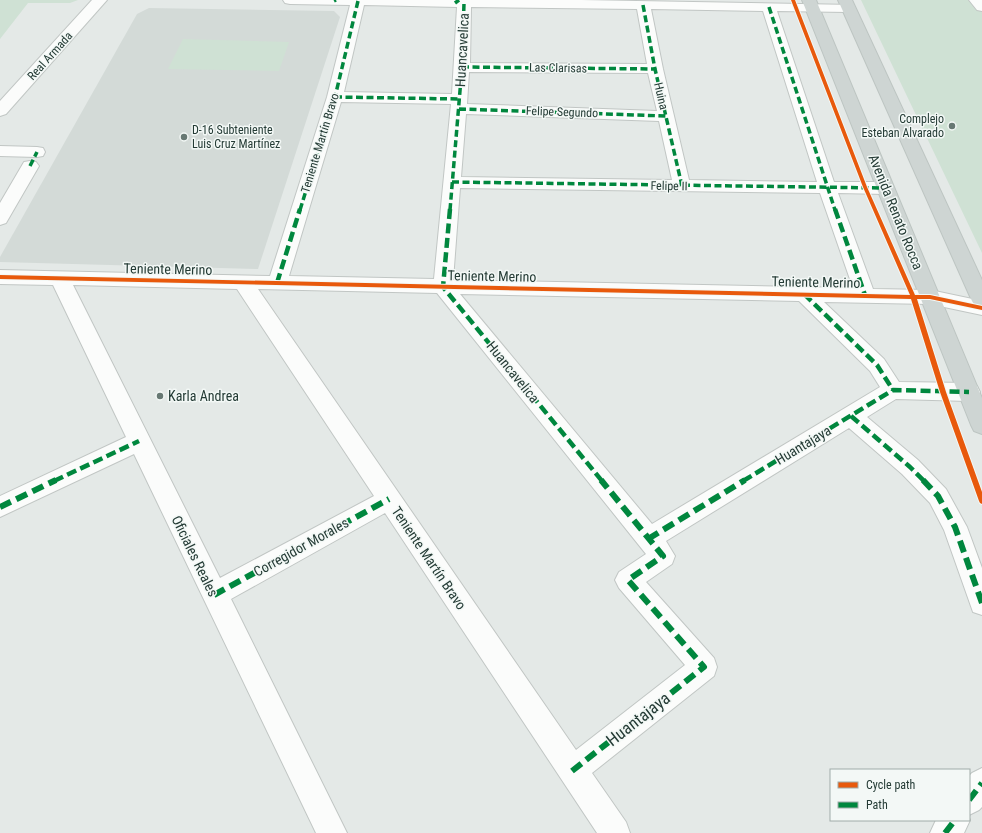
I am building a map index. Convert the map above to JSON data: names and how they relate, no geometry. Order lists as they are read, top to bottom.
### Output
{
  "streets": {
    "main road": ["Avenida Renato Rocca"],
    "street": [
      "Huancavelica",
      "Real Armada",
      "Las Clarisas",
      "Huina",
      "Felipe Segundo",
      "Teniente Martín Bravo",
      "Felipe II",
      "Teniente Merino",
      "Huantajaya",
      "Corregidor Morales",
      "Oficiales Reales"
    ]
  },
  "crossings": [
    ["Huancavelica", "Las Clarisas"],
    ["Huancavelica", "Felipe Segundo"],
    ["Huancavelica", "Felipe II"],
    ["Huancavelica", "Teniente Merino"],
    ["Huancavelica", "Huantajaya"],
    ["Las Clarisas", "Huina"],
    ["Huina", "Felipe Segundo"],
    ["Huina", "Felipe II"],
    ["Felipe Segundo", "Teniente Martín Bravo"],
    ["Teniente Martín Bravo", "Teniente Merino"],
    ["Teniente Martín Bravo", "Huantajaya"],
    ["Teniente Martín Bravo", "Corregidor Morales"],
    ["Felipe II", "Avenida Renato Rocca"],
    ["Avenida Renato Rocca", "Teniente Merino"],
    ["Teniente Merino", "Oficiales Reales"],
    ["Corregidor Morales", "Oficiales Reales"]
  ],
  "places": ["Complejo Esteban Alvarado", "D-16 Subteniente Luis Cruz Martínez", "Karla Andrea"],
  "legend": ["Cycle path", "Path"]
}
